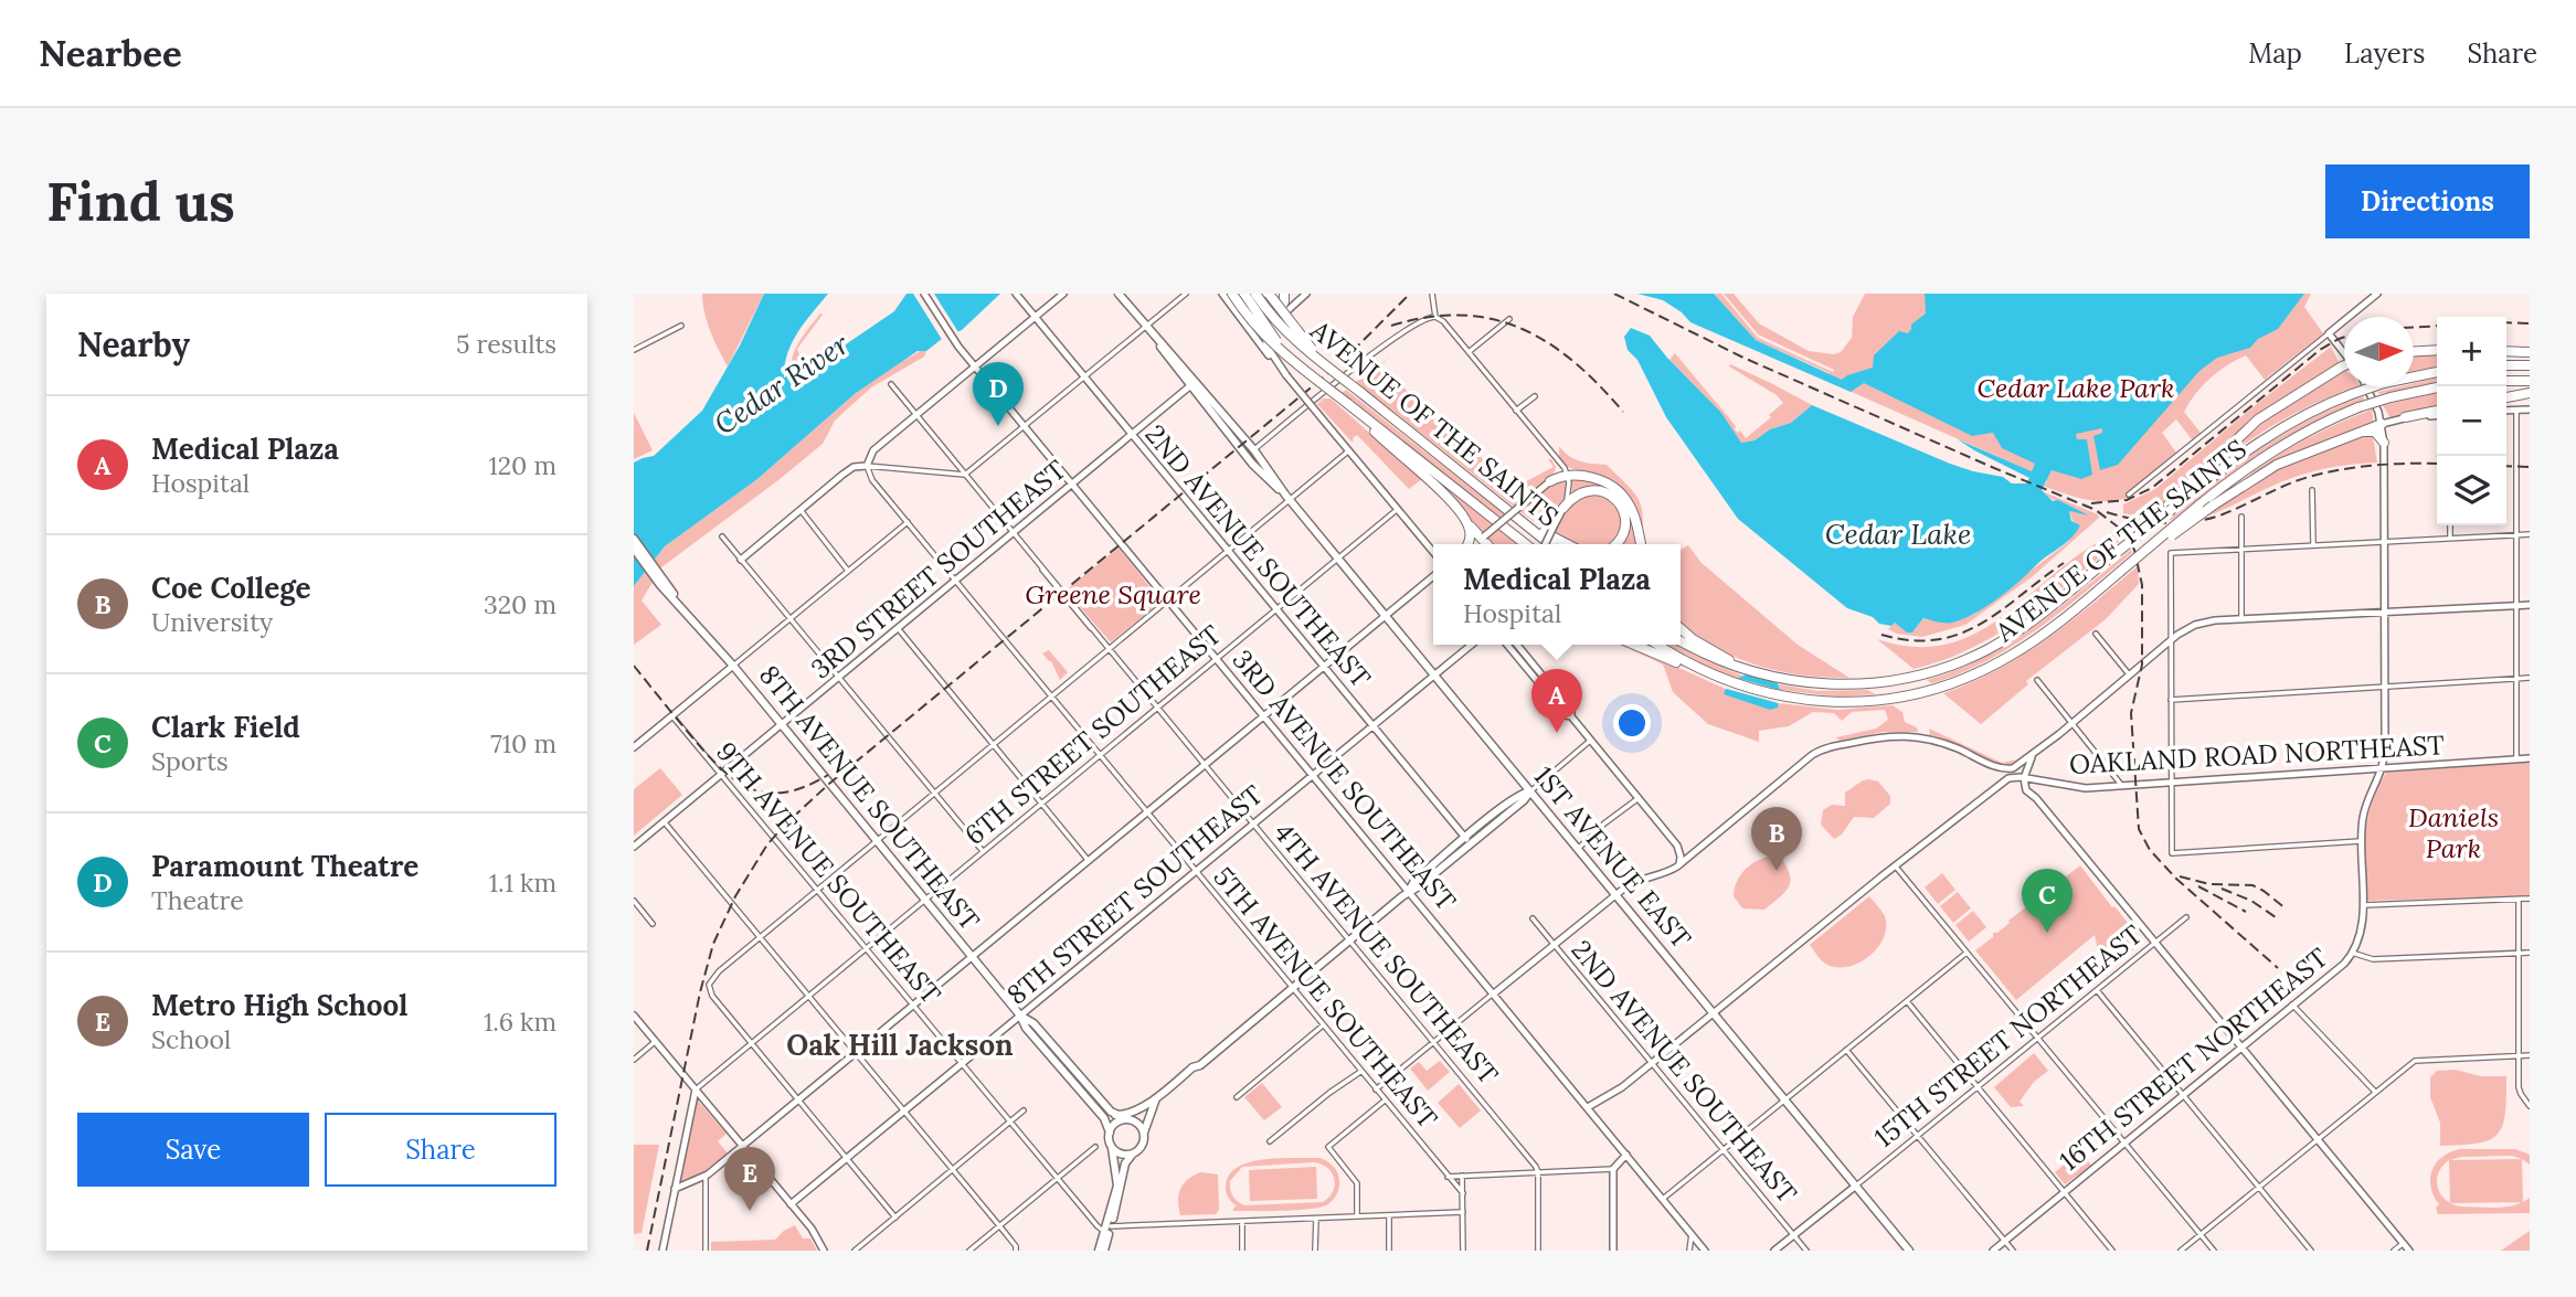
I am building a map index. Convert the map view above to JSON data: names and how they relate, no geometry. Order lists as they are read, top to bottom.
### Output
{
  "streets": {
    "highway": ["AVENUE OF THE SAINTS"],
    "main road": [
      "2ND AVENUE SOUTHEAST",
      "3RD STREET SOUTHEAST",
      "OAKLAND ROAD NORTHEAST",
      "3RD AVENUE SOUTHEAST",
      "8TH AVENUE SOUTHEAST",
      "1ST AVENUE EAST",
      "8TH STREET SOUTHEAST",
      "16TH STREET NORTHEAST"
    ],
    "street": [
      "6TH STREET SOUTHEAST",
      "9TH AVENUE SOUTHEAST",
      "4TH AVENUE SOUTHEAST",
      "5TH AVENUE SOUTHEAST",
      "15TH STREET NORTHEAST"
    ]
  },
  "crossings": [
    ["2ND AVENUE SOUTHEAST", "3RD STREET SOUTHEAST"],
    ["2ND AVENUE SOUTHEAST", "6TH STREET SOUTHEAST"],
    ["2ND AVENUE SOUTHEAST", "OAKLAND ROAD NORTHEAST"],
    ["2ND AVENUE SOUTHEAST", "8TH STREET SOUTHEAST"],
    ["3RD STREET SOUTHEAST", "3RD AVENUE SOUTHEAST"],
    ["3RD STREET SOUTHEAST", "8TH AVENUE SOUTHEAST"],
    ["3RD STREET SOUTHEAST", "1ST AVENUE EAST"],
    ["3RD STREET SOUTHEAST", "9TH AVENUE SOUTHEAST"],
    ["3RD STREET SOUTHEAST", "4TH AVENUE SOUTHEAST"],
    ["3RD STREET SOUTHEAST", "5TH AVENUE SOUTHEAST"],
    ["6TH STREET SOUTHEAST", "3RD AVENUE SOUTHEAST"],
    ["6TH STREET SOUTHEAST", "8TH AVENUE SOUTHEAST"],
    ["6TH STREET SOUTHEAST", "1ST AVENUE EAST"],
    ["6TH STREET SOUTHEAST", "9TH AVENUE SOUTHEAST"],
    ["6TH STREET SOUTHEAST", "4TH AVENUE SOUTHEAST"],
    ["6TH STREET SOUTHEAST", "5TH AVENUE SOUTHEAST"],
    ["OAKLAND ROAD NORTHEAST", "3RD AVENUE SOUTHEAST"],
    ["OAKLAND ROAD NORTHEAST", "1ST AVENUE EAST"],
    ["3RD AVENUE SOUTHEAST", "8TH STREET SOUTHEAST"],
    ["8TH AVENUE SOUTHEAST", "8TH STREET SOUTHEAST"],
    ["1ST AVENUE EAST", "8TH STREET SOUTHEAST"],
    ["1ST AVENUE EAST", "15TH STREET NORTHEAST"],
    ["9TH AVENUE SOUTHEAST", "8TH STREET SOUTHEAST"],
    ["8TH STREET SOUTHEAST", "4TH AVENUE SOUTHEAST"],
    ["8TH STREET SOUTHEAST", "5TH AVENUE SOUTHEAST"]
  ],
  "districts": ["Oak Hill Jackson"],
  "water": ["Cedar River", "Cedar Lake"],
  "parks": ["Cedar Lake Park", "Greene Square", "Daniels Park"],
  "north": "right",
  "page": {
    "header": "Nearbee",
    "nav": ["Map", "Layers", "Share"],
    "buttons": [
      "Directions",
      ["Save", "Share"]
    ],
    "title": "Find us",
    "heading": ["Nearby", "5 results"],
    "map_buttons": ["+", "−"],
    "pins": [
      "D",
      "A",
      "B",
      "C",
      "E"
    ],
    "list": [
      {
        "mark": "A",
        "name": "Medical Plaza",
        "note": "Hospital",
        "value": "120 m"
      },
      {
        "mark": "B",
        "name": "Coe College",
        "note": "University",
        "value": "320 m"
      },
      {
        "mark": "C",
        "name": "Clark Field",
        "note": "Sports",
        "value": "710 m"
      },
      {
        "mark": "D",
        "name": "Paramount Theatre",
        "note": "Theatre",
        "value": "1.1 km"
      },
      {
        "mark": "E",
        "name": "Metro High School",
        "note": "School",
        "value": "1.6 km"
      }
    ],
    "popup": ["Medical Plaza", "Hospital"]
  }
}
